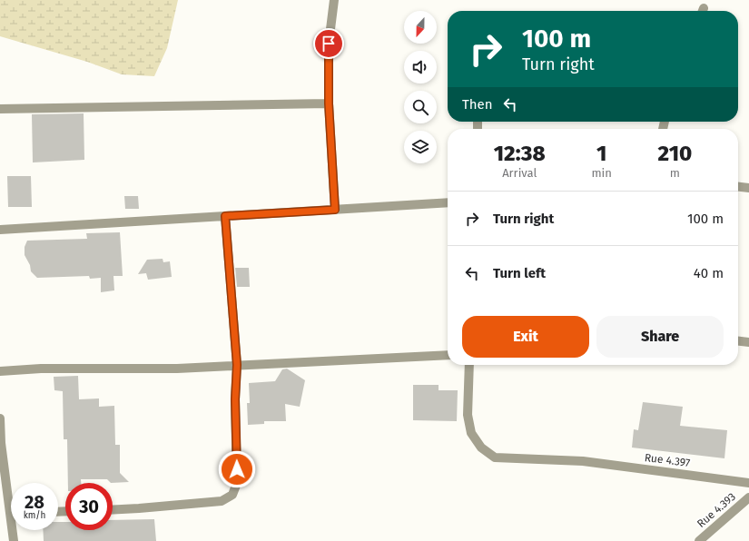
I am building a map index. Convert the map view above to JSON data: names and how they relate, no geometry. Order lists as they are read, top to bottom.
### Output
{
  "streets": {
    "street": ["Rue 4.397", "Rue 4.393"]
  },
  "north": "bottom",
  "page": {
    "turn": ["100 m", "Turn right"],
    "then": "Then",
    "eta": [
      "12:38",
      "Arrival",
      "1",
      "min",
      "210",
      "m"
    ],
    "list": [
      {
        "name": "Turn right",
        "value": "100 m"
      },
      {
        "name": "Turn left",
        "value": "40 m"
      }
    ],
    "buttons": ["Exit", "Share"],
    "speed": "28 km/h",
    "limit": "30"
  }
}
